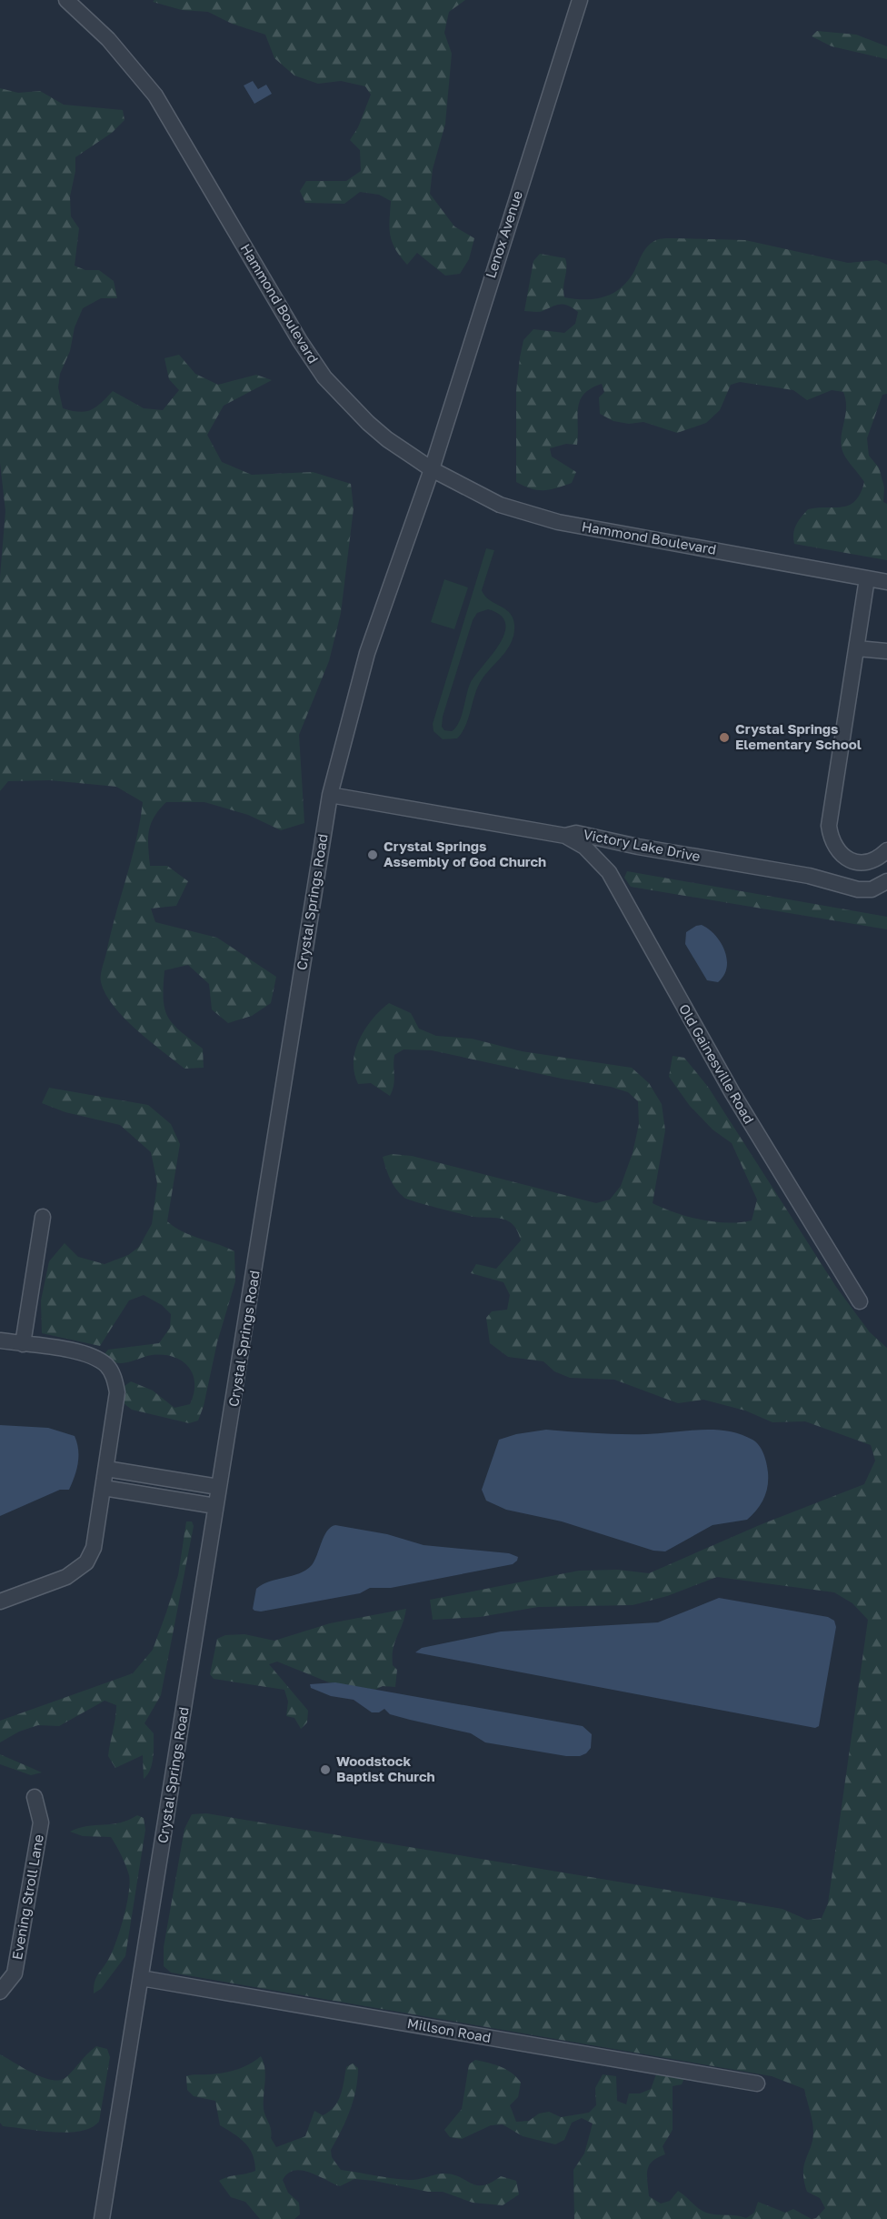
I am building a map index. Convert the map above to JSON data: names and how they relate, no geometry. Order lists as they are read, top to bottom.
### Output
{
  "streets": {
    "street": [
      "Lenox Avenue",
      "Hammond Boulevard",
      "Victory Lake Drive",
      "Crystal Springs Road",
      "Old Gainesville Road",
      "Evening Stroll Lane",
      "Millson Road"
    ]
  },
  "crossings": [
    ["Lenox Avenue", "Hammond Boulevard"],
    ["Lenox Avenue", "Crystal Springs Road"],
    ["Hammond Boulevard", "Crystal Springs Road"],
    ["Victory Lake Drive", "Crystal Springs Road"],
    ["Victory Lake Drive", "Old Gainesville Road"],
    ["Crystal Springs Road", "Millson Road"]
  ],
  "places": ["Crystal Springs Elementary School", "Crystal Springs Assembly of God Church", "Woodstock Baptist Church"]
}
